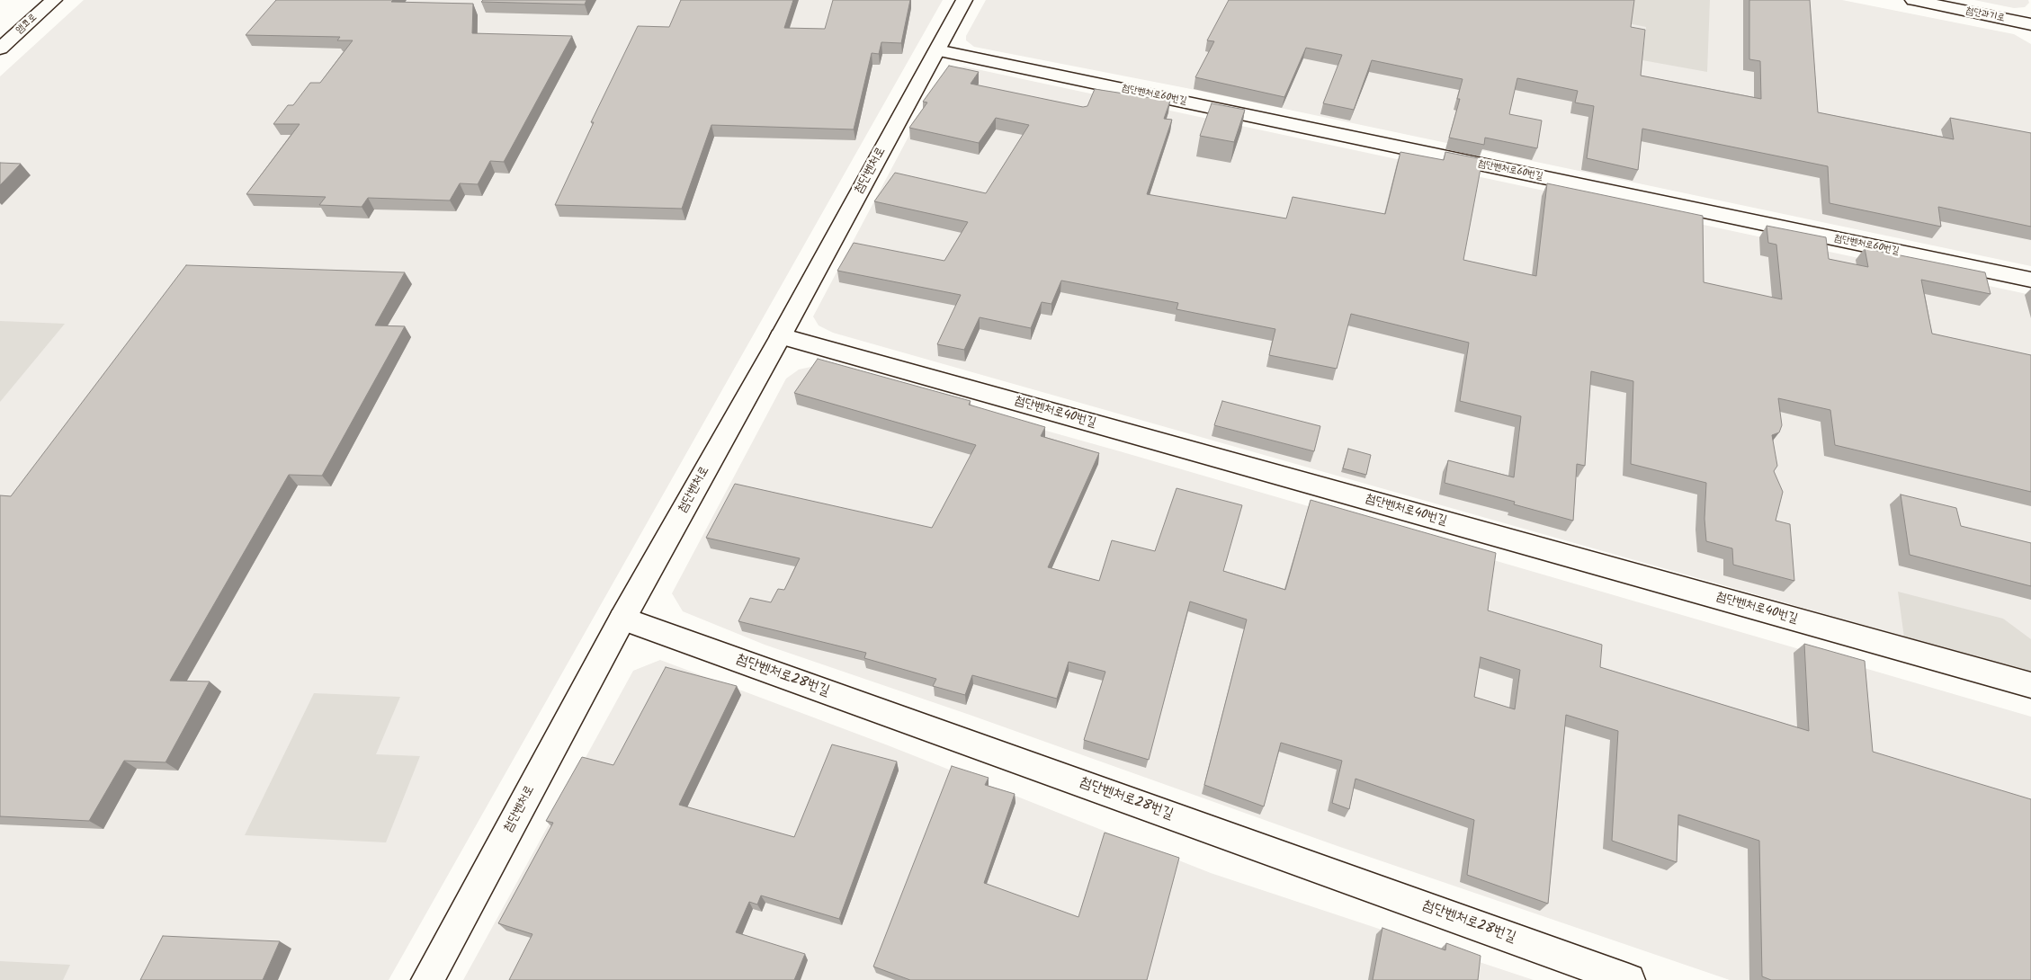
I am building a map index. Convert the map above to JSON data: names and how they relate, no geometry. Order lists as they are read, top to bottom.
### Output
{
  "streets": {
    "street": [
      "첨단과기로",
      "앰코로",
      "첨단벤처로60번길",
      "첨단벤처로",
      "첨단벤처로40번길",
      "첨단벤처로28번길"
    ]
  },
  "crossings": [
    ["첨단벤처로60번길", "첨단벤처로"],
    ["첨단벤처로", "첨단벤처로40번길"],
    ["첨단벤처로", "첨단벤처로28번길"]
  ]
}
